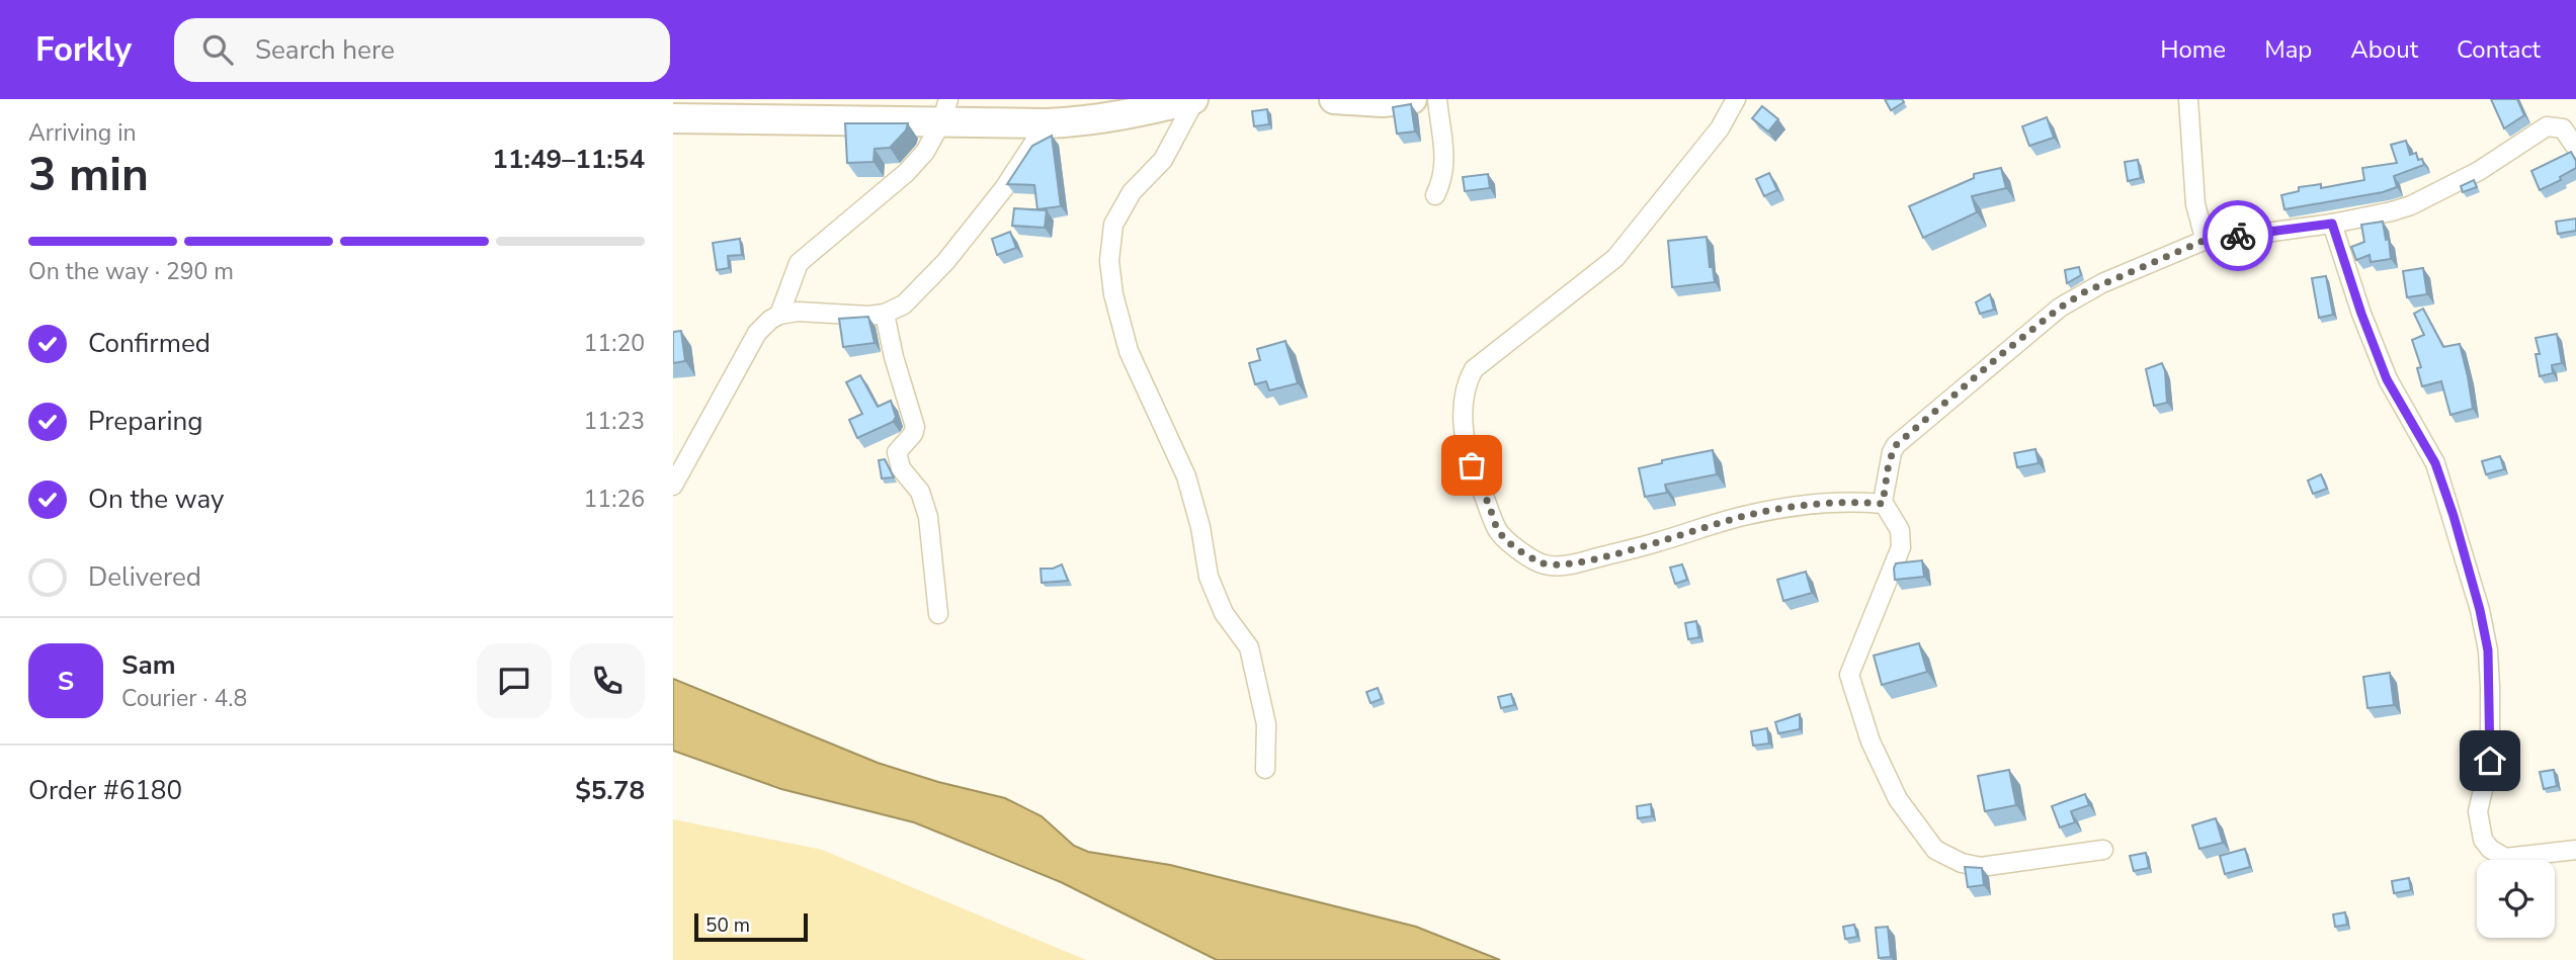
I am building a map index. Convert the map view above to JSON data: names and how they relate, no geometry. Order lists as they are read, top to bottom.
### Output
{
  "scale_bar": "50 m",
  "page": {
    "header": "Forkly",
    "search": "Search here",
    "nav": [
      "Home",
      "Map",
      "About",
      "Contact"
    ],
    "heading": ["3 min", "Arriving in", "11:49–11:54"],
    "panel": [
      "Sam",
      "Courier · 4.8",
      "Order #6180",
      "$5.78"
    ],
    "bar": "On the way · 290 m",
    "list": [
      ["Confirmed", "11:20"],
      ["Preparing", "11:23"],
      ["On the way", "11:26"],
      "Delivered"
    ],
    "round": "S",
    "scale": "50 m"
  }
}
